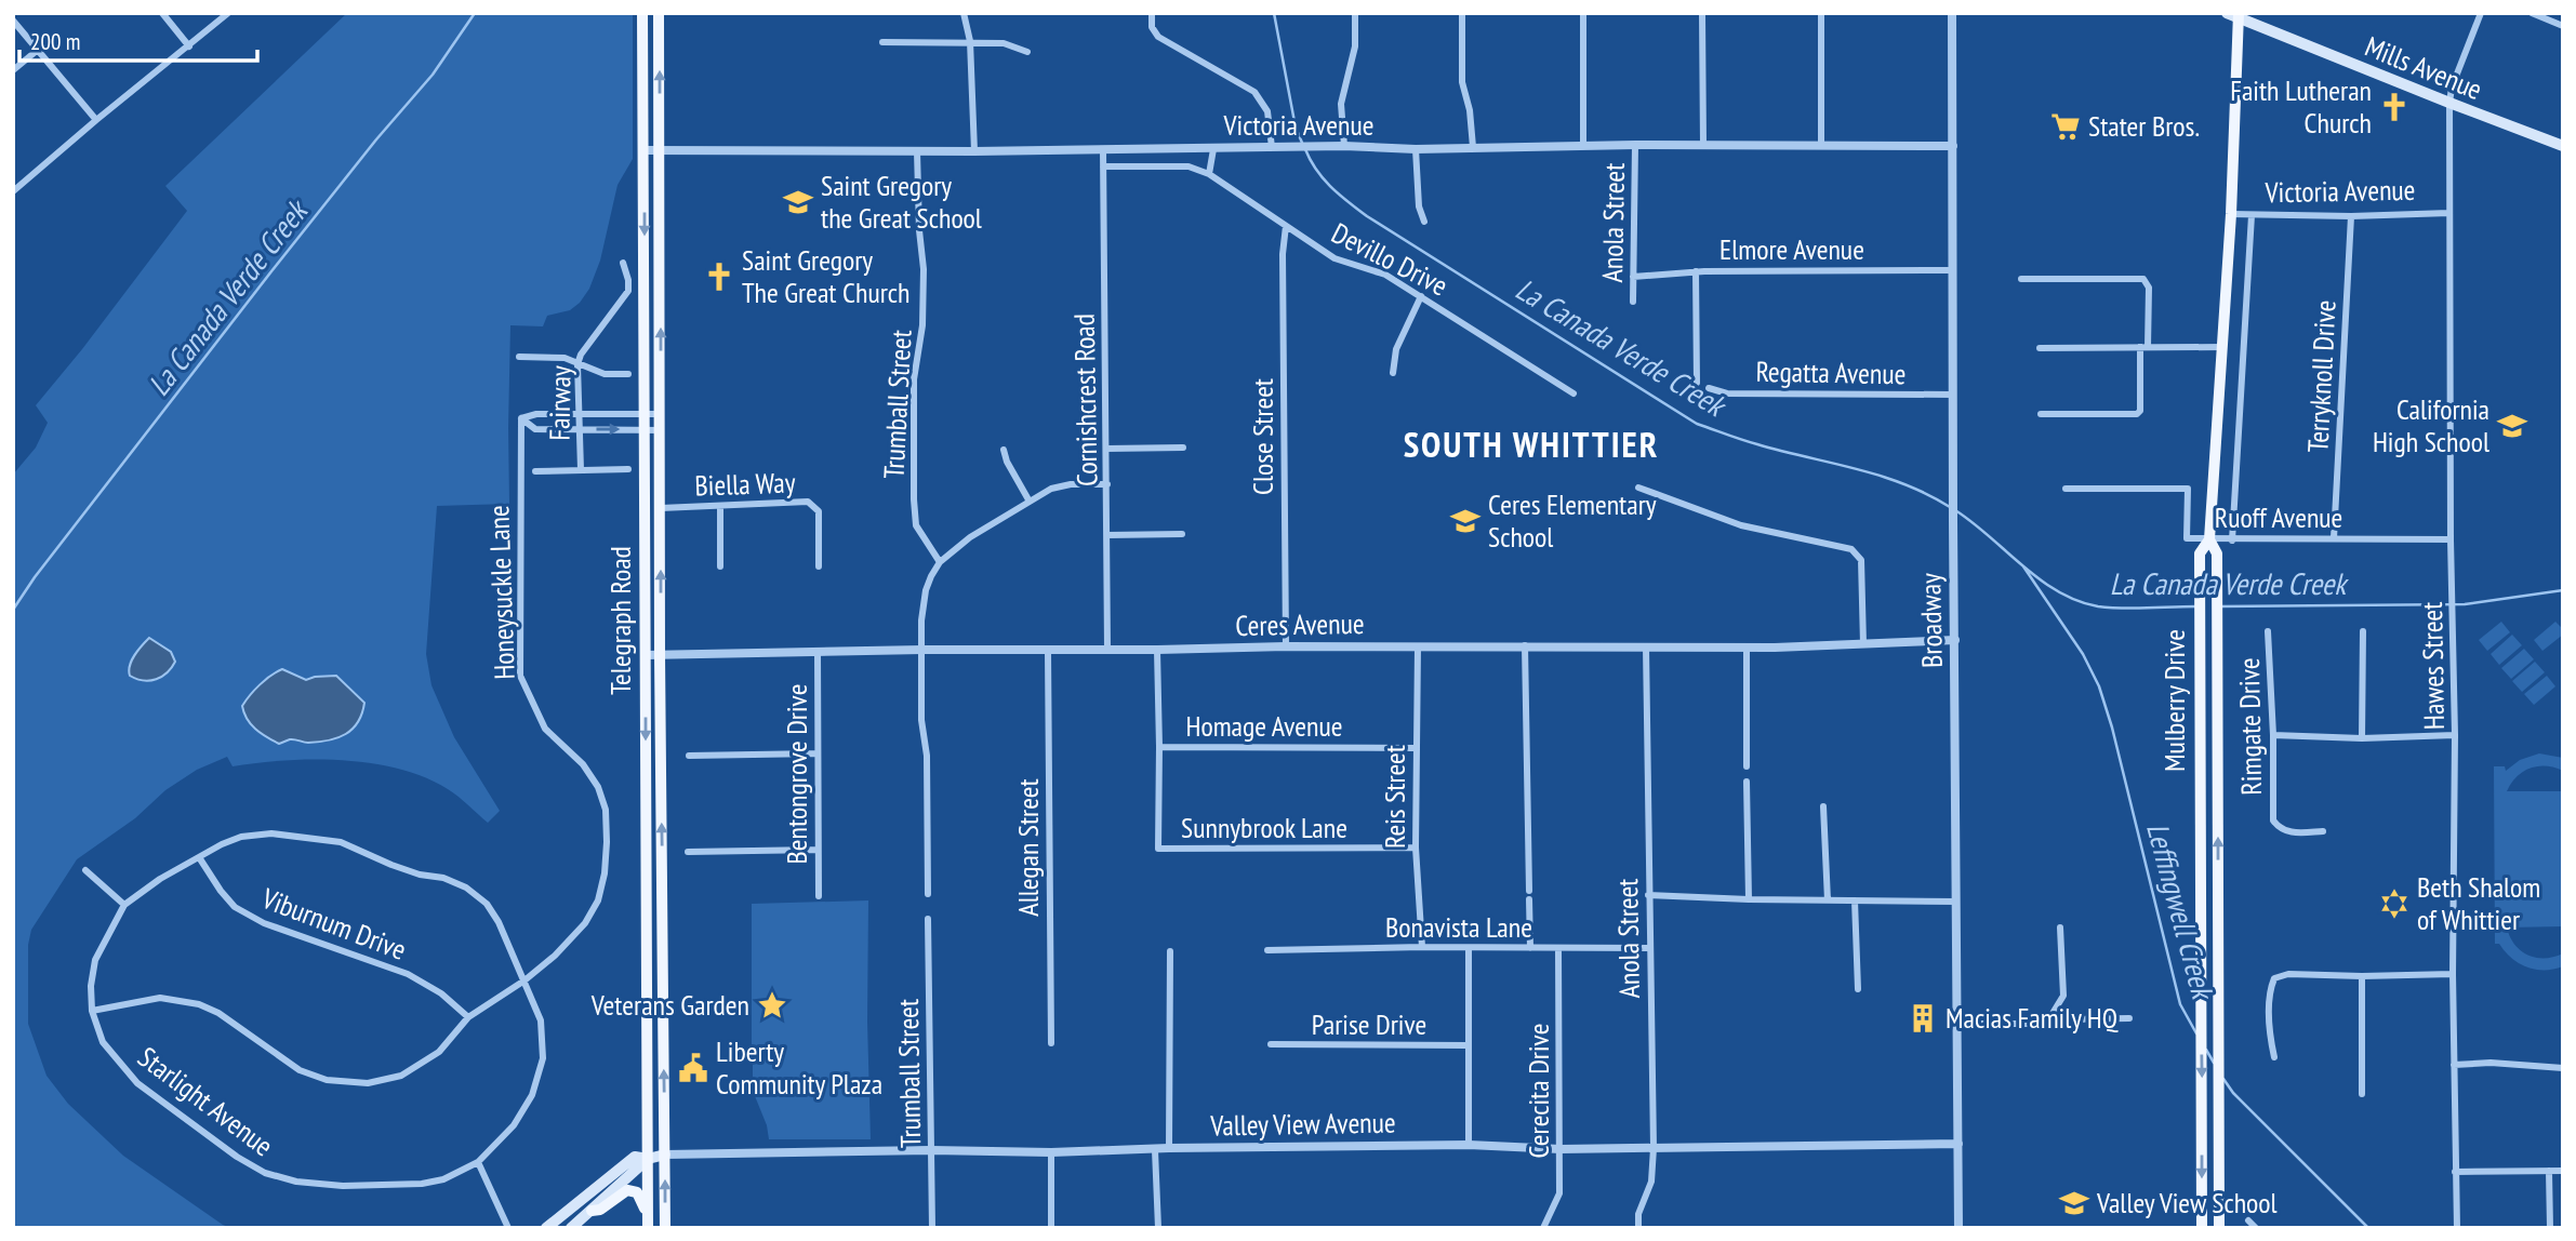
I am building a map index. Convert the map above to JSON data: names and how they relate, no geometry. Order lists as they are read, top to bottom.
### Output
{
  "streets": {
    "main road": [
      "Mills Avenue",
      "Telegraph Road",
      "Mulberry Drive",
      "Valley View Avenue"
    ],
    "street": [
      "Victoria Avenue",
      "Anola Street",
      "Elmore Avenue",
      "Devillo Drive",
      "Regatta Avenue",
      "Terryknoll Drive",
      "Cornishcrest Road",
      "Fairway",
      "Trumball Street",
      "Close Street",
      "Biella Way",
      "Ruoff Avenue",
      "Honeysuckle Lane",
      "Broadway",
      "Ceres Avenue",
      "Hawes Street",
      "Homage Avenue",
      "Rimgate Drive",
      "Bentongrove Drive",
      "Reis Street",
      "Sunnybrook Lane",
      "Allegan Street",
      "Viburnum Drive",
      "Bonavista Lane",
      "Parise Drive",
      "Cerecita Drive",
      "Starlight Avenue"
    ]
  },
  "crossings": [
    ["Mills Avenue", "Hawes Street"],
    ["Mills Avenue", "Mulberry Drive"],
    ["Victoria Avenue", "Anola Street"],
    ["Victoria Avenue", "Devillo Drive"],
    ["Victoria Avenue", "Terryknoll Drive"],
    ["Victoria Avenue", "Cornishcrest Road"],
    ["Victoria Avenue", "Trumball Street"],
    ["Victoria Avenue", "Telegraph Road"],
    ["Victoria Avenue", "Broadway"],
    ["Victoria Avenue", "Hawes Street"],
    ["Victoria Avenue", "Mulberry Drive"],
    ["Anola Street", "Elmore Avenue"],
    ["Anola Street", "Ceres Avenue"],
    ["Anola Street", "Bonavista Lane"],
    ["Anola Street", "Valley View Avenue"],
    ["Elmore Avenue", "Broadway"],
    ["Devillo Drive", "Close Street"],
    ["Regatta Avenue", "Broadway"],
    ["Terryknoll Drive", "Ruoff Avenue"],
    ["Cornishcrest Road", "Ceres Avenue"],
    ["Trumball Street", "Valley View Avenue"],
    ["Close Street", "Ceres Avenue"],
    ["Biella Way", "Telegraph Road"],
    ["Ruoff Avenue", "Hawes Street"],
    ["Ruoff Avenue", "Mulberry Drive"],
    ["Honeysuckle Lane", "Viburnum Drive"],
    ["Honeysuckle Lane", "Starlight Avenue"],
    ["Telegraph Road", "Ceres Avenue"],
    ["Telegraph Road", "Valley View Avenue"],
    ["Broadway", "Ceres Avenue"],
    ["Broadway", "Valley View Avenue"],
    ["Ceres Avenue", "Bentongrove Drive"],
    ["Ceres Avenue", "Reis Street"],
    ["Ceres Avenue", "Allegan Street"],
    ["Homage Avenue", "Reis Street"],
    ["Homage Avenue", "Sunnybrook Lane"],
    ["Reis Street", "Sunnybrook Lane"],
    ["Reis Street", "Bonavista Lane"],
    ["Bonavista Lane", "Cerecita Drive"],
    ["Cerecita Drive", "Valley View Avenue"]
  ],
  "districts": ["SOUTH WHITTIER"],
  "water": ["La Canada Verde Creek", "Leffingwell Creek"],
  "places": {
    "church": ["Faith Lutheran Church", "Saint Gregory The Great Church"],
    "supermarket": ["Stater Bros."],
    "school or university": [
      "Saint Gregory the Great School",
      "California High School",
      "Ceres Elementary School",
      "Valley View School"
    ],
    "synagogue": ["Beth Shalom of Whittier"],
    "place": ["Veterans Garden"],
    "building": ["Macias Family HQ"],
    "public building": ["Liberty Community Plaza"]
  },
  "scale_bar": "200 m"
}
